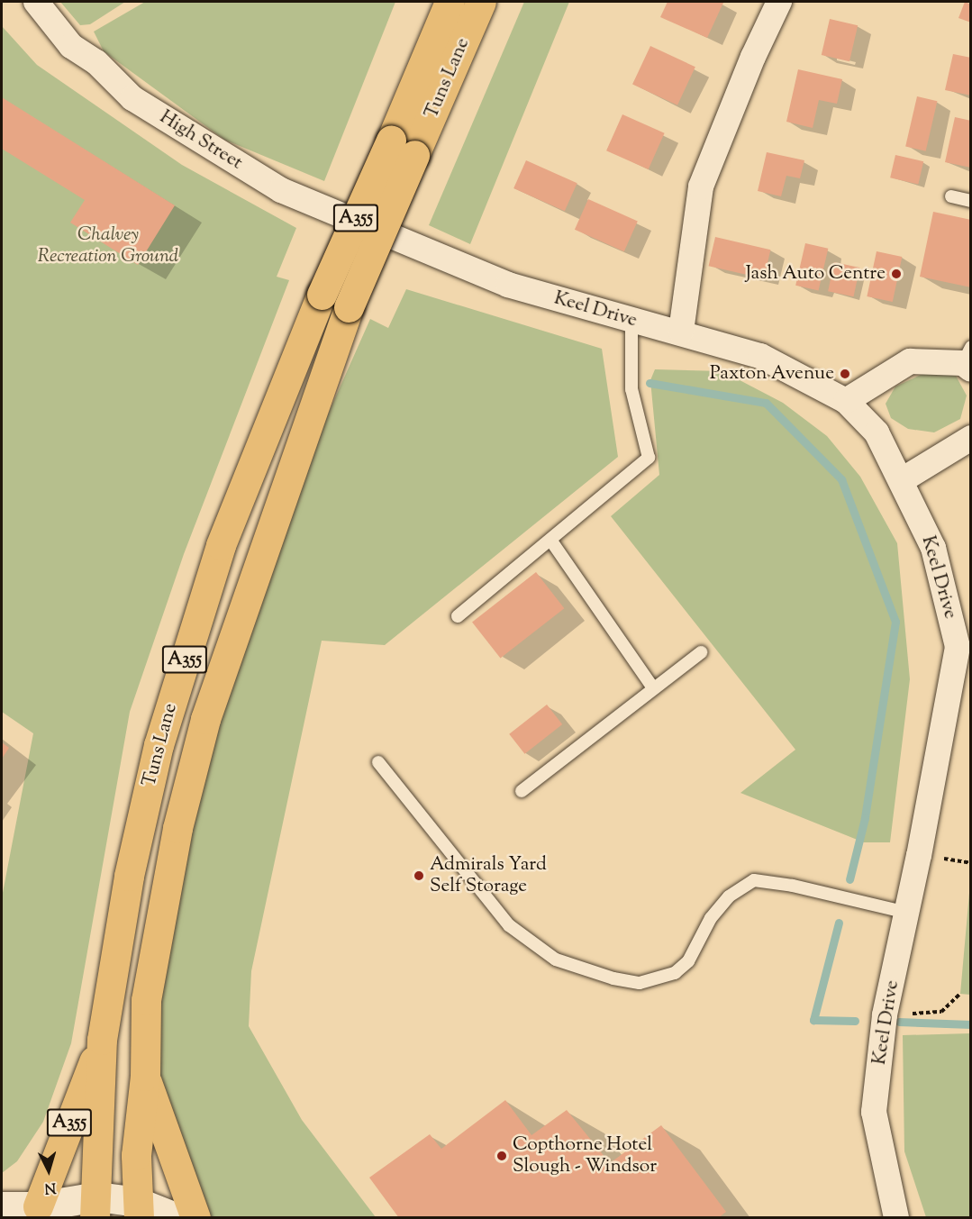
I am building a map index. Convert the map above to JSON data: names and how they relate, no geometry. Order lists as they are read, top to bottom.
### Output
{
  "streets": {
    "main road": ["Tuns Lane", "A355"],
    "street": ["High Street", "Keel Drive"]
  },
  "crossings": [
    ["Tuns Lane", "A355"],
    ["High Street", "Keel Drive"]
  ],
  "parks": ["Chalvey Recreation Ground"],
  "places": [
    "Jash Auto Centre",
    "Paxton Avenue",
    "Admirals Yard Self Storage",
    "Copthorne Hotel Slough - Windsor"
  ],
  "north": "bottom"
}
